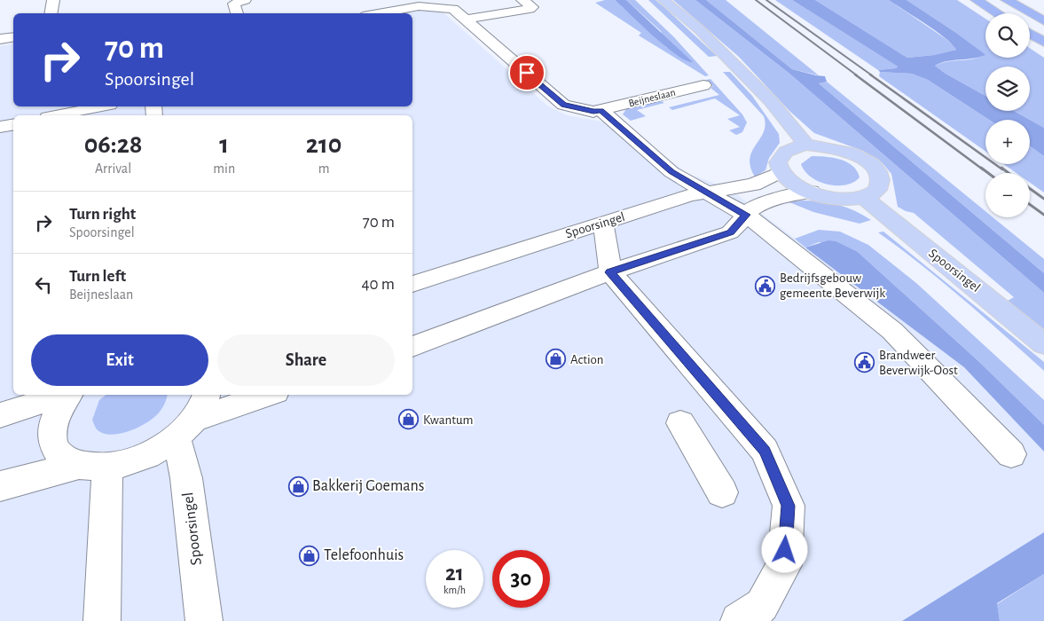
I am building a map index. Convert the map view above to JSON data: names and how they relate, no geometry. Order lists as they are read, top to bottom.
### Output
{
  "streets": {
    "main road": ["Spoorsingel"],
    "street": ["Beijneslaan"]
  },
  "places": {
    "public building": ["Bedrijfsgebouw gemeente Beverwijk", "Brandweer Beverwijk-Oost"],
    "shop": [
      "Action",
      "Kwantum",
      "Bakkerij Goemans",
      "Telefoonhuis"
    ]
  },
  "page": {
    "map_buttons": ["+", "−"],
    "turn": ["70 m", "Spoorsingel"],
    "eta": [
      "06:28",
      "Arrival",
      "1",
      "min",
      "210",
      "m"
    ],
    "list": [
      {
        "name": "Turn right",
        "note": "Spoorsingel",
        "value": "70 m"
      },
      {
        "name": "Turn left",
        "note": "Beijneslaan",
        "value": "40 m"
      }
    ],
    "buttons": ["Exit", "Share"],
    "speed": "21 km/h",
    "limit": "30"
  }
}
